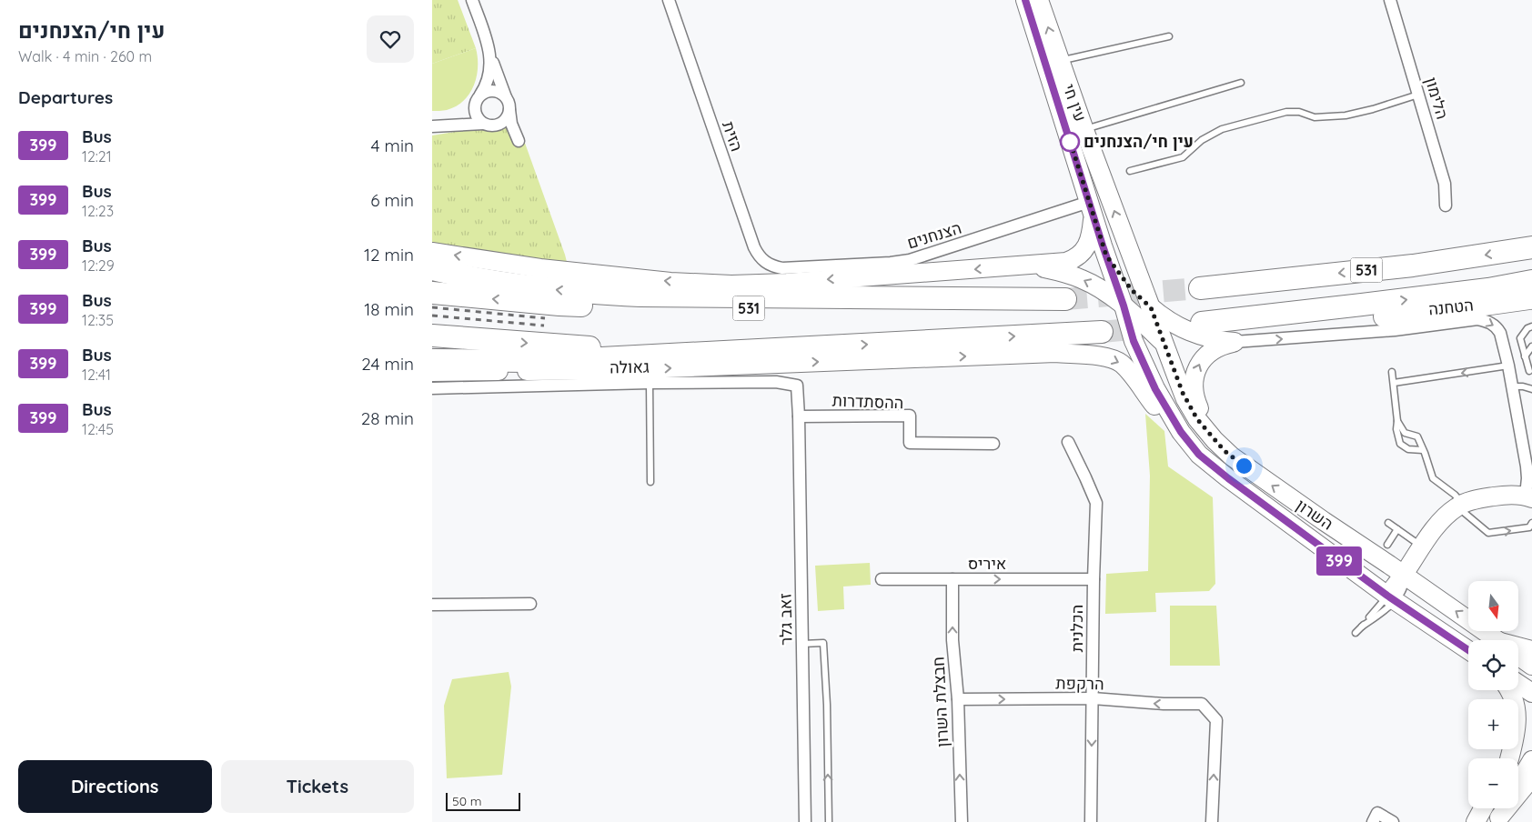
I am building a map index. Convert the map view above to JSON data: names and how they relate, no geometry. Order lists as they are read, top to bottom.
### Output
{
  "streets": {
    "highway": ["531"],
    "main road": ["עין חי", "השרון"],
    "street": [
      "הלימון",
      "הזית",
      "הצנחנים",
      "הטחנה",
      "גאולה",
      "ההסתדרות",
      "איריס",
      "זאב גלר",
      "הכלנית",
      "הרקפת",
      "חבצלת השרון"
    ]
  },
  "crossings": [
    ["עין חי", "הצנחנים"],
    ["עין חי", "השרון"],
    ["הזית", "הצנחנים"],
    ["גאולה", "ההסתדרות"],
    ["גאולה", "זאב גלר"],
    ["ההסתדרות", "זאב גלר"],
    ["איריס", "הכלנית"],
    ["איריס", "חבצלת השרון"],
    ["הכלנית", "הרקפת"],
    ["הרקפת", "חבצלת השרון"]
  ],
  "one_way": ["הטחנה", "איריס", "חבצלת השרון"],
  "places": ["עין חי/הצנחנים"],
  "lines": ["bus line 399"],
  "scale_bar": "50 m",
  "north": "bottom",
  "page": {
    "heading": [
      ["עין חי/הצנחנים", "Walk · 4 min · 260 m"],
      "Departures"
    ],
    "on_map": "399",
    "list": [
      {
        "mark": "399",
        "name": "Bus",
        "note": "12:21",
        "value": "4 min"
      },
      {
        "mark": "399",
        "name": "Bus",
        "note": "12:23",
        "value": "6 min"
      },
      {
        "mark": "399",
        "name": "Bus",
        "note": "12:29",
        "value": "12 min"
      },
      {
        "mark": "399",
        "name": "Bus",
        "note": "12:35",
        "value": "18 min"
      },
      {
        "mark": "399",
        "name": "Bus",
        "note": "12:41",
        "value": "24 min"
      },
      {
        "mark": "399",
        "name": "Bus",
        "note": "12:45",
        "value": "28 min"
      }
    ],
    "map_buttons": ["+", "−"],
    "buttons": ["Directions", "Tickets"],
    "scale": "50 m"
  }
}
